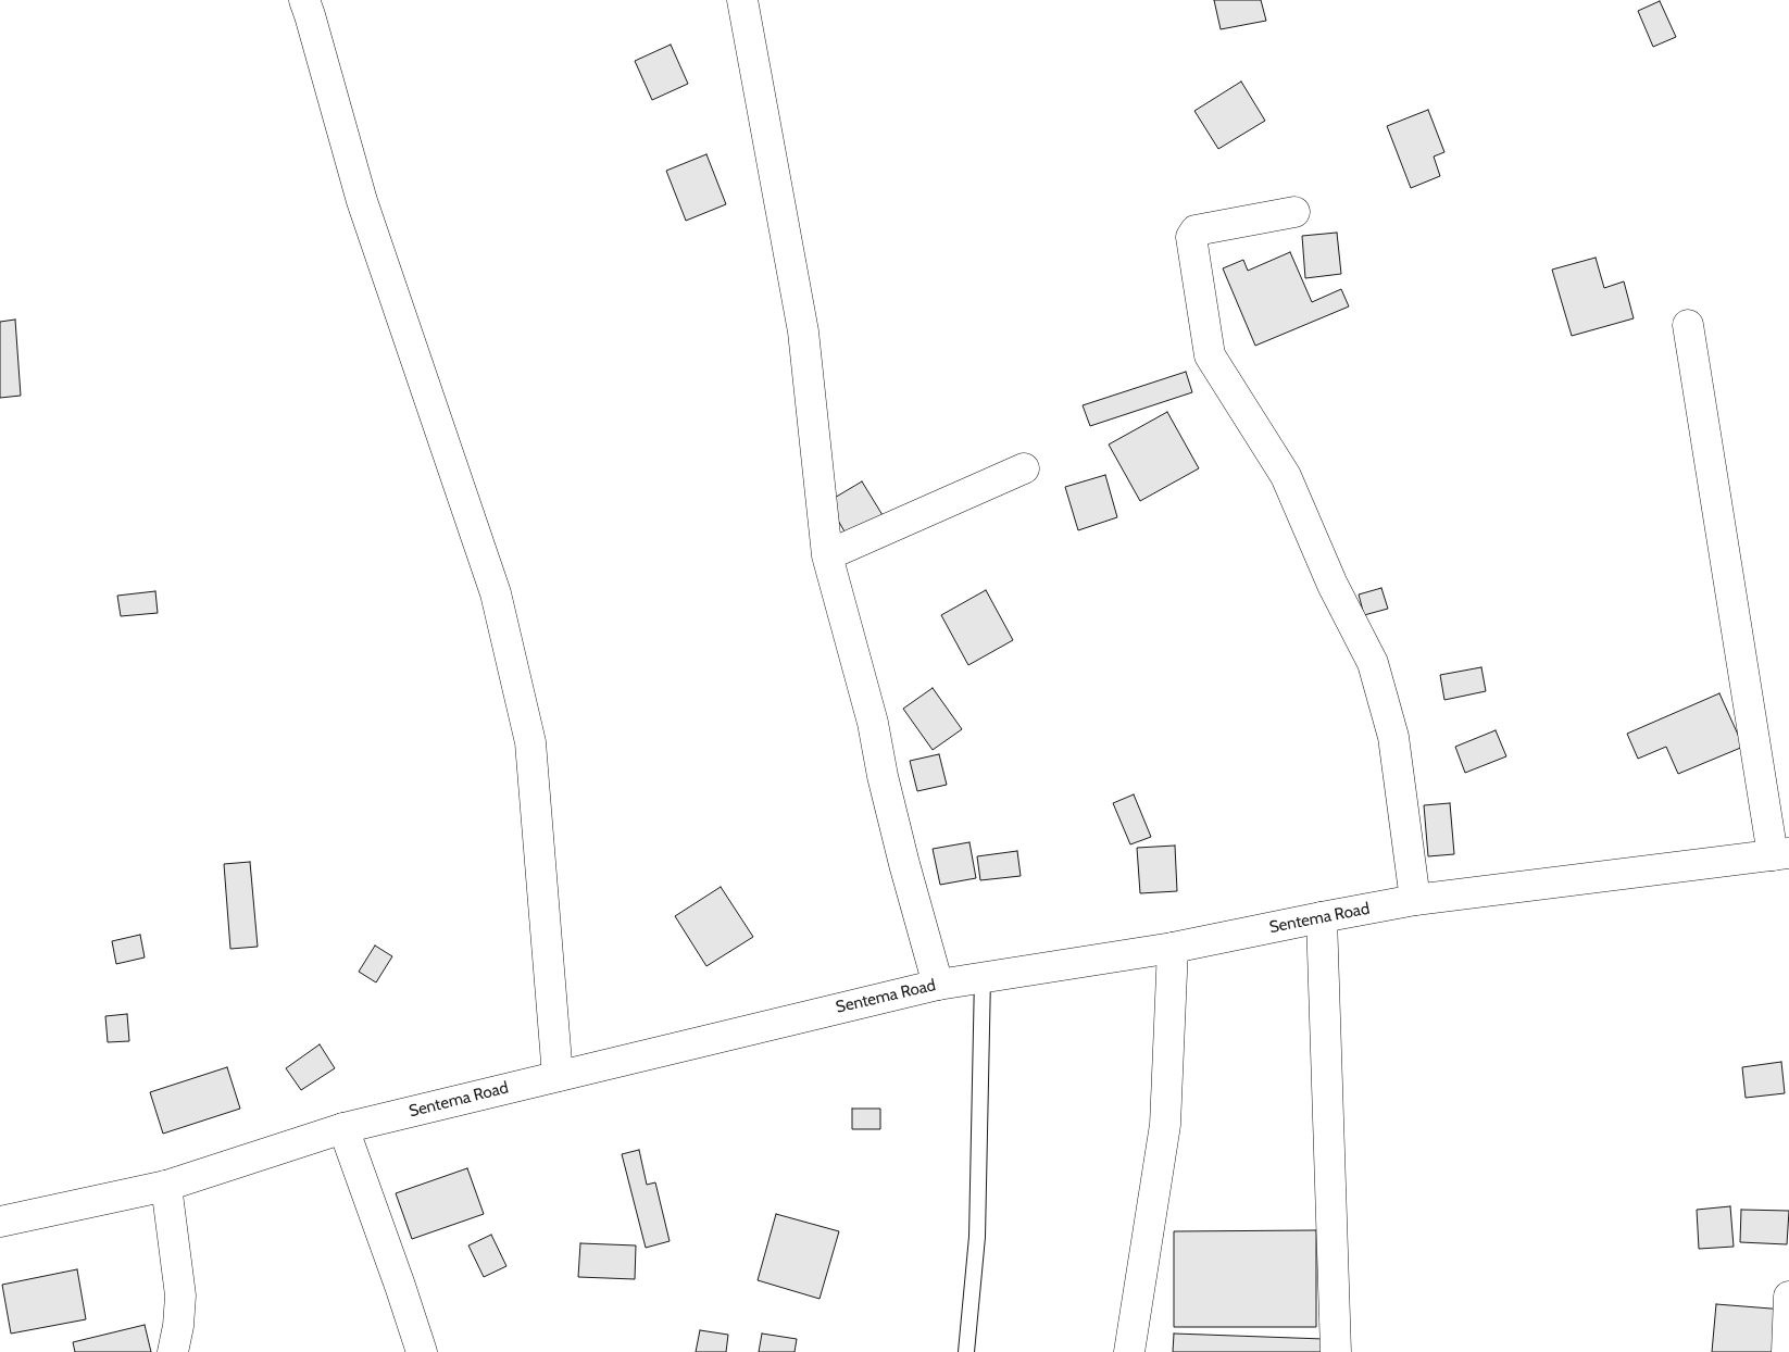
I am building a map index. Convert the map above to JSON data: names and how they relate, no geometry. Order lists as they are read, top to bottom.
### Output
{
  "streets": {
    "street": ["Sentema Road"]
  }
}
